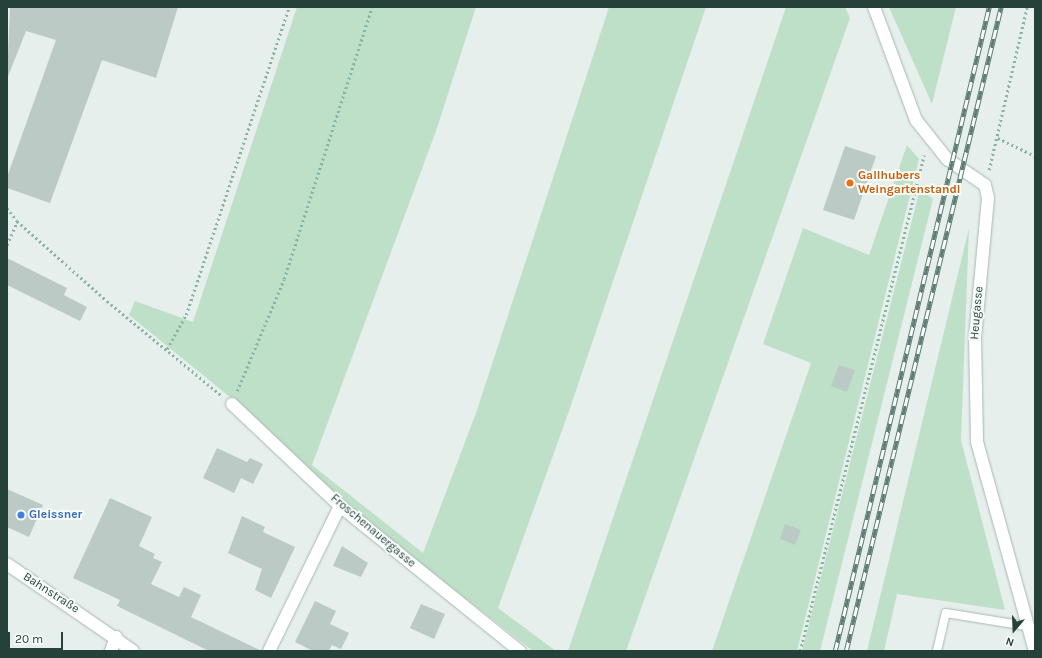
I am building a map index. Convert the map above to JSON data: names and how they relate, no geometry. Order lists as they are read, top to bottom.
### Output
{
  "streets": {
    "street": ["Heugasse", "Froschenauergasse", "Bahnstraße"]
  },
  "places": ["Gallhubers Weingartenstandl", "Gleissner"],
  "scale_bar": "20 m",
  "north": "bottom"
}
